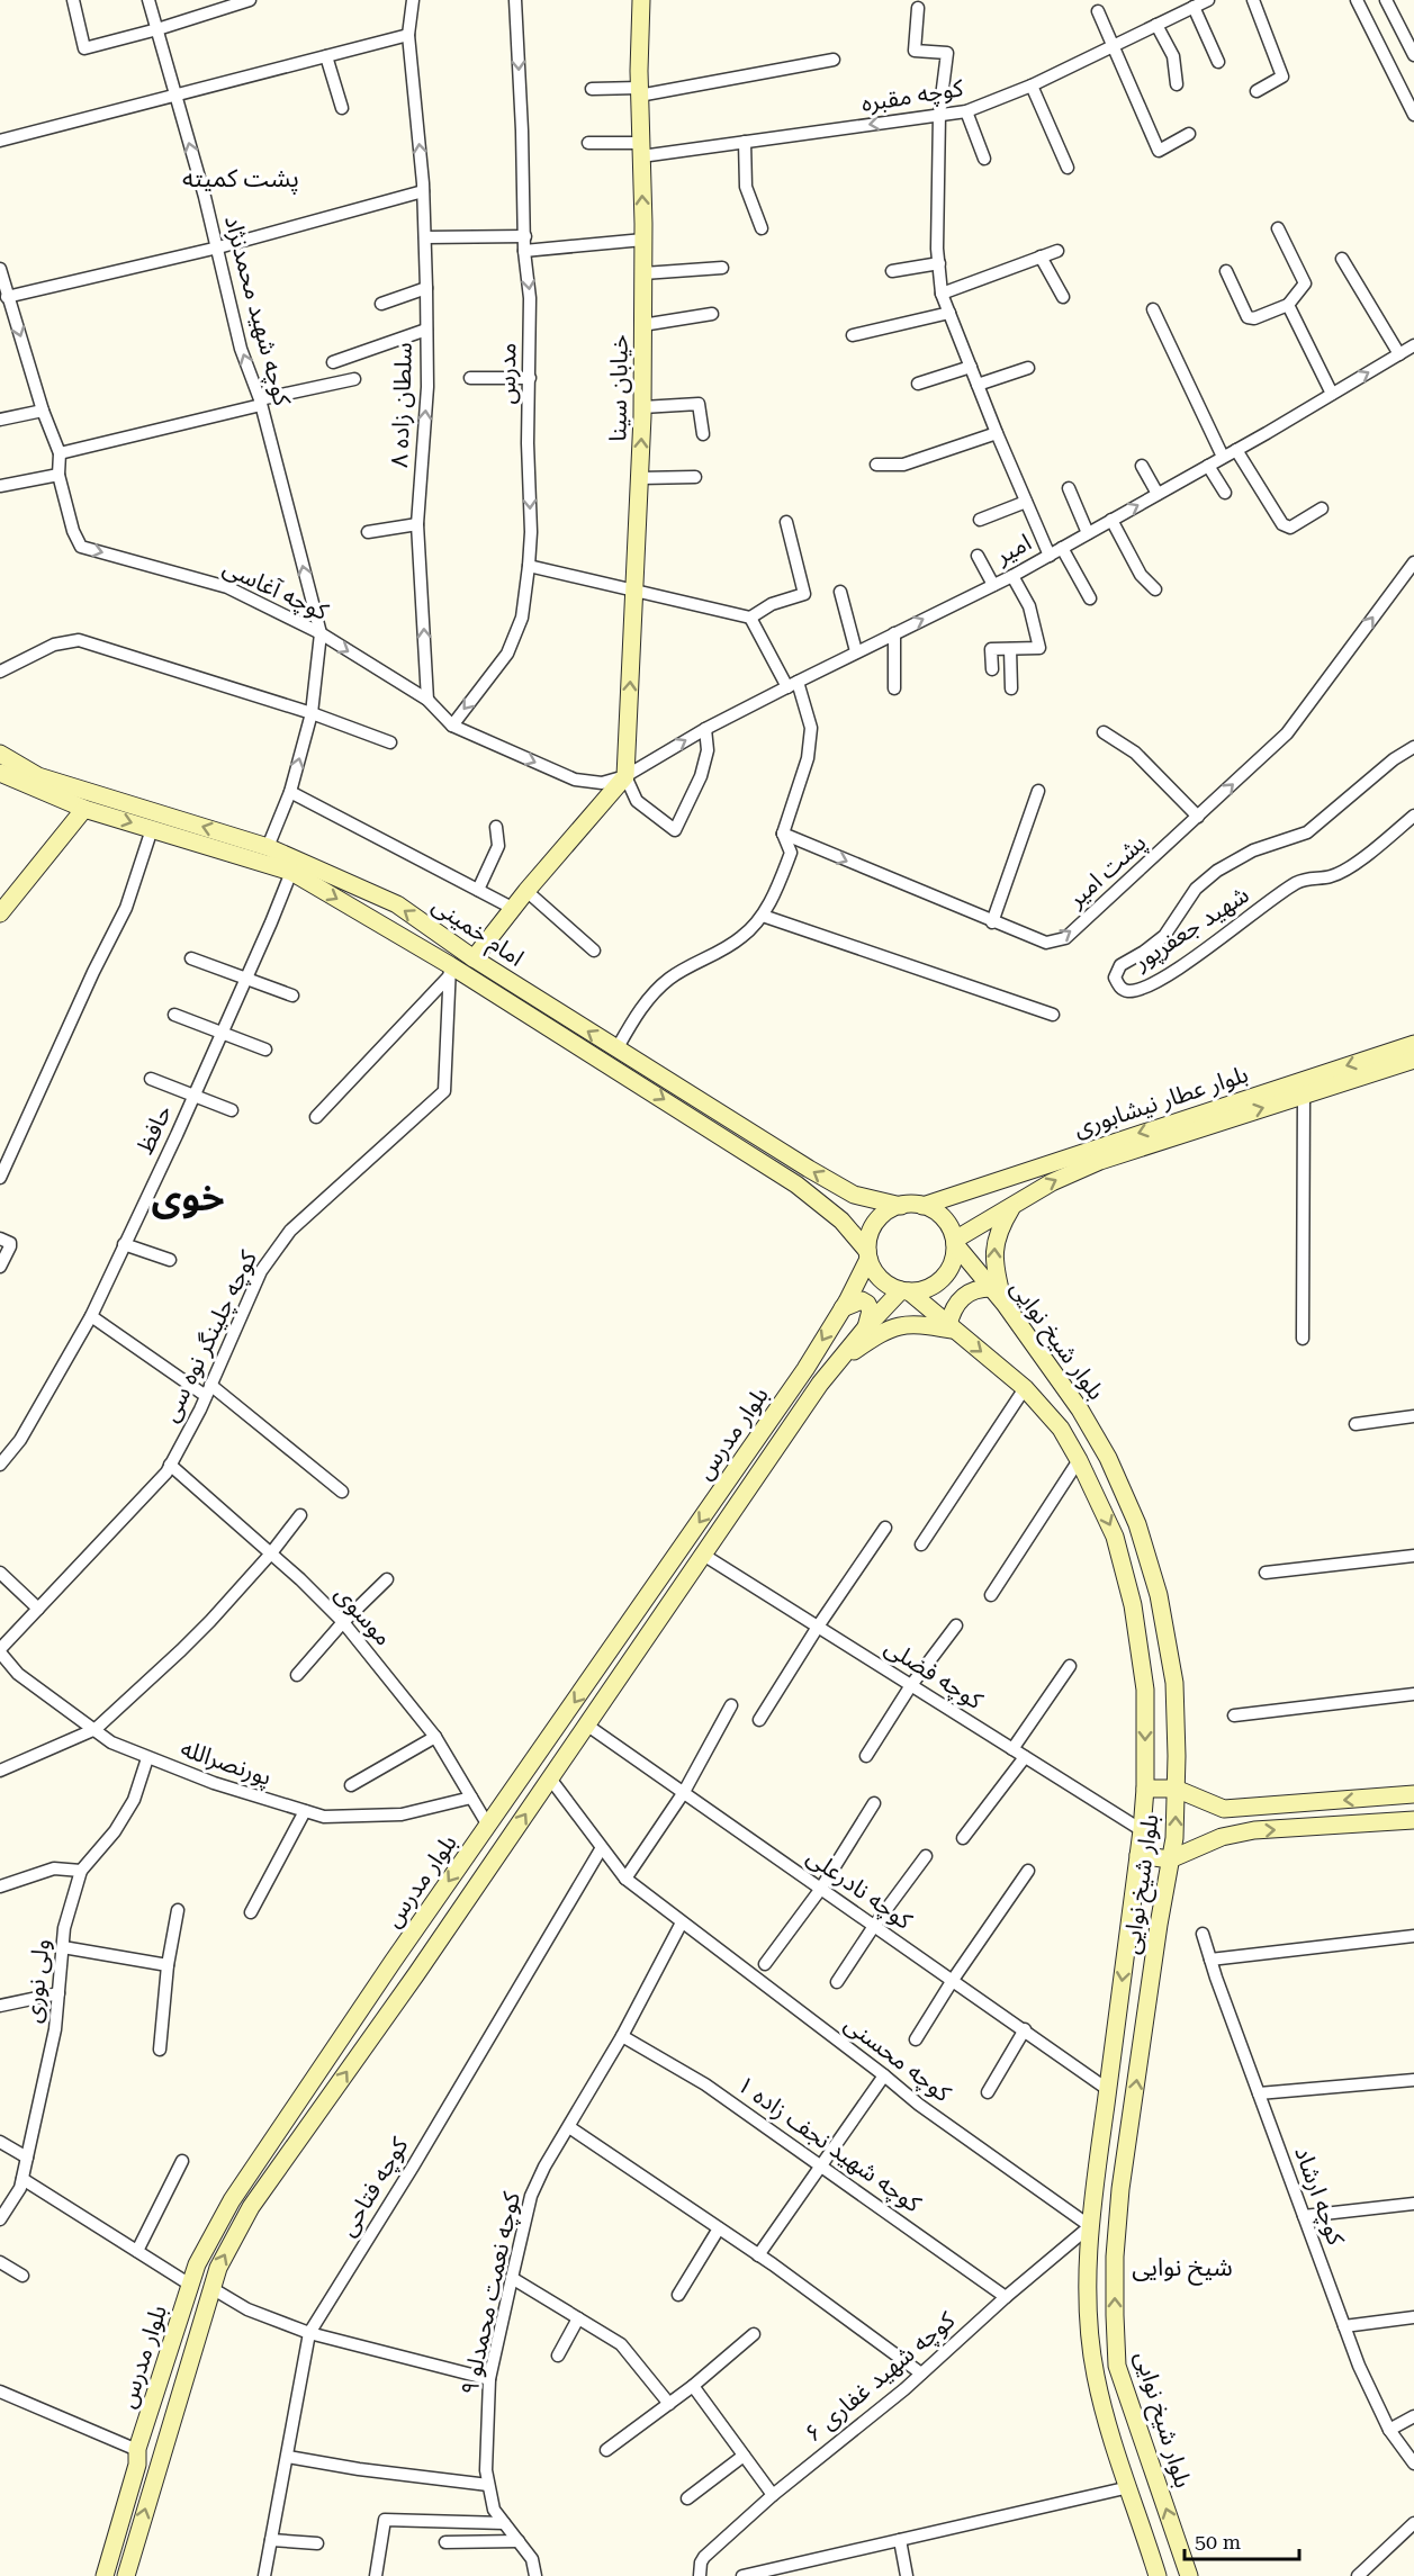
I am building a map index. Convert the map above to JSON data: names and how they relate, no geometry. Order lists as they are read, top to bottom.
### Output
{
  "streets": {
    "main road": [
      "خیابان سینا",
      "امام خمینی",
      "بلوار عطار نیشابوری",
      "بلوار شیخ نوایی",
      "بلوار مدرس"
    ],
    "street": [
      "کوچه مقبره",
      "کوچه شهید محمدنژاد",
      "مدرس",
      "سلطان زاده ۸",
      "امیر",
      "کوچه آغاسی",
      "پشت امیر",
      "شهید جعفرپور",
      "حافظ",
      "کوچه چلینگر نوه سی",
      "موسوی",
      "کوچه فضلی",
      "پورنصرالله",
      "کوچه نادرعلی",
      "ولی نوری",
      "کوچه محسنی",
      "کوچه شهید نجف زاده ۱",
      "کوچه فتاحی",
      "کوچه ارشاد",
      "کوچه نعمت محمدلو ۹",
      "کوچه شهید غفاری ۶"
    ]
  },
  "crossings": [
    ["کوچه مقبره", "خیابان سینا"],
    ["کوچه شهید محمدنژاد", "کوچه آغاسی"],
    ["مدرس", "کوچه آغاسی"],
    ["خیابان سینا", "امیر"],
    ["خیابان سینا", "کوچه آغاسی"],
    ["سلطان زاده ۸", "کوچه آغاسی"],
    ["امیر", "کوچه آغاسی"],
    ["امام خمینی", "بلوار عطار نیشابوری"],
    ["امام خمینی", "حافظ"],
    ["امام خمینی", "کوچه چلینگر نوه سی"],
    ["امام خمینی", "بلوار شیخ نوایی"],
    ["امام خمینی", "بلوار مدرس"],
    ["بلوار عطار نیشابوری", "بلوار شیخ نوایی"],
    ["بلوار عطار نیشابوری", "بلوار مدرس"],
    ["کوچه چلینگر نوه سی", "موسوی"],
    ["کوچه چلینگر نوه سی", "پورنصرالله"],
    ["بلوار شیخ نوایی", "بلوار مدرس"],
    ["بلوار شیخ نوایی", "کوچه فضلی"],
    ["بلوار شیخ نوایی", "کوچه نادرعلی"],
    ["بلوار شیخ نوایی", "کوچه محسنی"],
    ["بلوار شیخ نوایی", "کوچه شهید غفاری ۶"],
    ["بلوار مدرس", "موسوی"],
    ["بلوار مدرس", "کوچه فضلی"],
    ["بلوار مدرس", "کوچه نادرعلی"],
    ["بلوار مدرس", "کوچه محسنی"],
    ["موسوی", "پورنصرالله"],
    ["پورنصرالله", "ولی نوری"],
    ["کوچه محسنی", "کوچه فتاحی"],
    ["کوچه محسنی", "کوچه نعمت محمدلو ۹"],
    ["کوچه محسنی", "کوچه شهید غفاری ۶"],
    ["کوچه شهید نجف زاده ۱", "کوچه نعمت محمدلو ۹"],
    ["کوچه شهید نجف زاده ۱", "کوچه شهید غفاری ۶"]
  ],
  "one_way": [
    "کوچه شهید محمدنژاد",
    "مدرس",
    "خیابان سینا",
    "سلطان زاده ۸",
    "امیر",
    "کوچه آغاسی",
    "پشت امیر"
  ],
  "districts": ["پشت کمیته", "خوی", "شیخ نوایی"],
  "scale_bar": "50 m"
}
